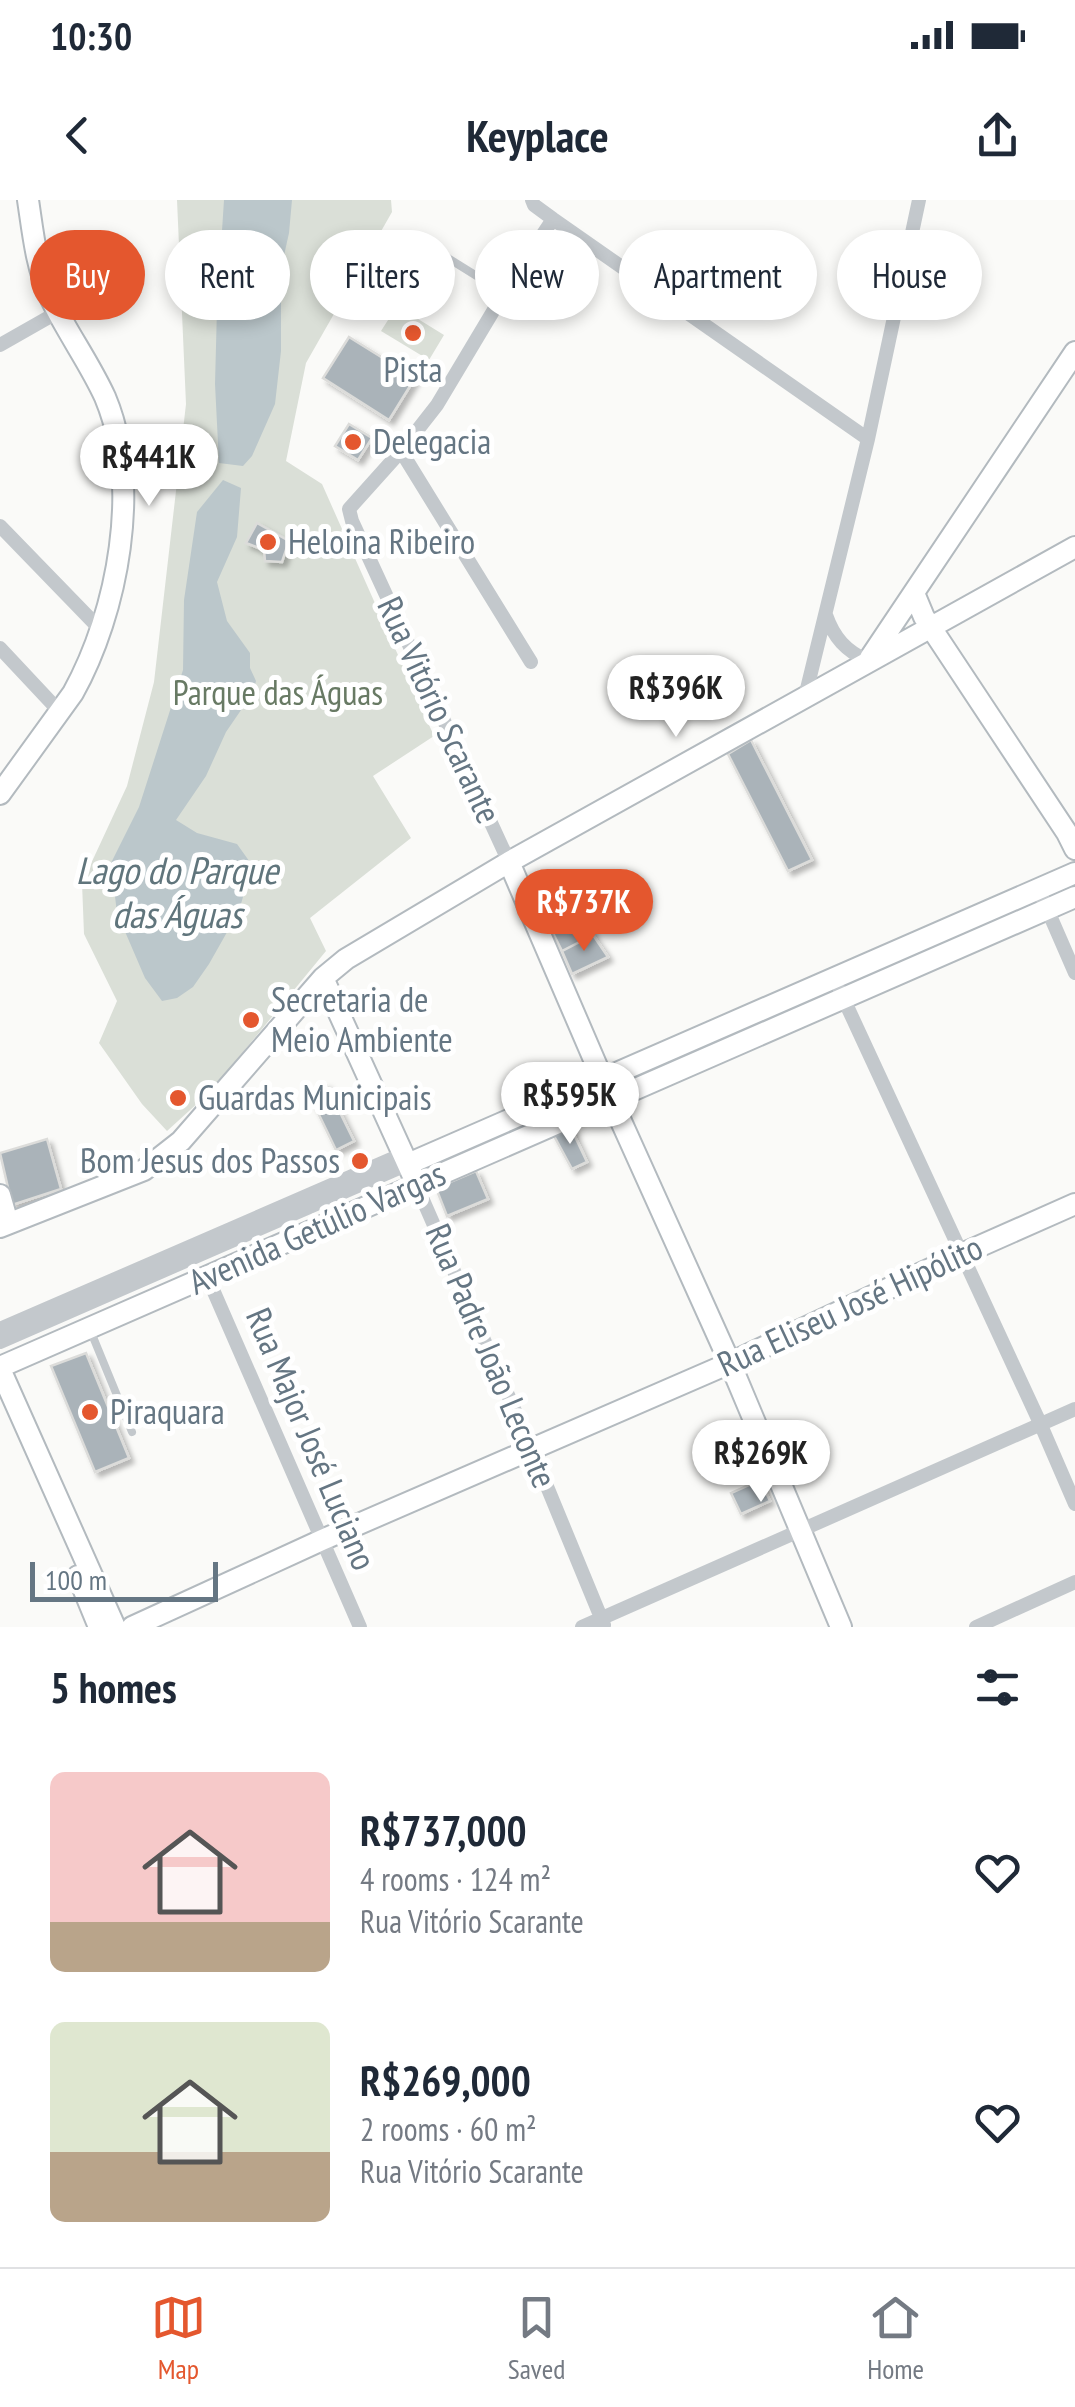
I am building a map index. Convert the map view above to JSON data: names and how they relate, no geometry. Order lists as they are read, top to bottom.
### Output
{
  "streets": {
    "street": [
      "Rua Vitório Scarante",
      "Avenida Getúlio Vargas",
      "Rua Eliseu José Hipólito",
      "Rua Padre João Leconte",
      "Rua Major José Luciano"
    ]
  },
  "crossings": [
    ["Rua Vitório Scarante", "Avenida Getúlio Vargas"],
    ["Rua Vitório Scarante", "Rua Eliseu José Hipólito"],
    ["Avenida Getúlio Vargas", "Rua Padre João Leconte"],
    ["Avenida Getúlio Vargas", "Rua Major José Luciano"],
    ["Rua Eliseu José Hipólito", "Rua Padre João Leconte"],
    ["Rua Eliseu José Hipólito", "Rua Major José Luciano"]
  ],
  "water": ["Lago do Parque das Águas"],
  "parks": ["Parque das Águas"],
  "places": [
    "Pista",
    "Delegacia",
    "Heloina Ribeiro",
    "Secretaria de Meio Ambiente",
    "Guardas Municipais",
    "Bom Jesus dos Passos",
    "Piraquara"
  ],
  "scale_bar": "100 m",
  "page": {
    "status": "10:30",
    "header": "Keyplace",
    "chip": [
      "Buy",
      "Rent",
      "Filters",
      "New",
      "Apartment",
      "House"
    ],
    "price": [
      "R$441K",
      "R$396K",
      "R$737K",
      "R$595K",
      "R$269K"
    ],
    "scale": "100 m",
    "heading": "5 homes",
    "list": [
      {
        "name": "R$737,000",
        "note": "4 rooms · 124 m² · Rua Vitório Scarante"
      },
      {
        "name": "R$269,000",
        "note": "2 rooms · 60 m² · Rua Vitório Scarante"
      }
    ],
    "tabs": ["Map", "Saved", "Home"]
  }
}
